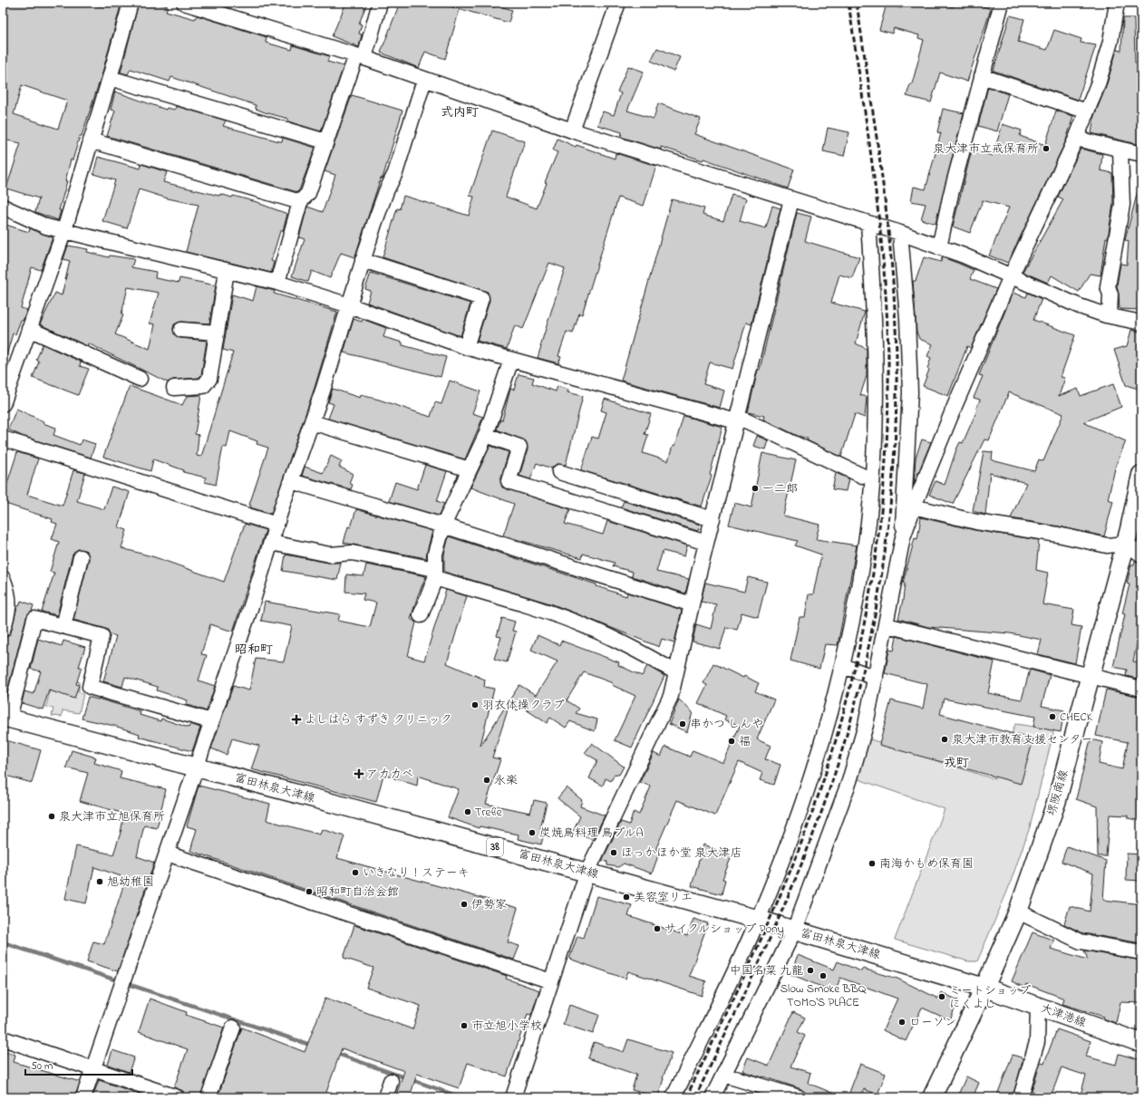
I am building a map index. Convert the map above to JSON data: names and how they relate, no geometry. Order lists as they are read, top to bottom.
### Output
{
  "streets": {
    "main road": [
      "富田林泉大津線",
      "堺阪南線",
      "38",
      "大津港線"
    ]
  },
  "crossings": [
    ["富田林泉大津線", "堺阪南線"],
    ["富田林泉大津線", "大津港線"],
    ["堺阪南線", "大津港線"]
  ],
  "districts": ["式内町", "昭和町", "戎町"],
  "places": {
    "other": [
      "泉大津市立戒保育所",
      "一二郎",
      "羽衣体操クラブ",
      "CHECK",
      "串かつ しんや",
      "泉大津市教育支援センター",
      "福",
      "永楽",
      "Trefle",
      "泉大津市立旭保育所",
      "炭焼鳥料理 鳥プルA",
      "ほっかほか堂 泉大津店",
      "南海かもめ保育園",
      "いきなり！ステーキ",
      "旭幼稚園",
      "昭和町自治会館",
      "美容室リエ",
      "伊勢家",
      "サイクルショップ Pony",
      "中国名菜 九龍",
      "Slow Smoke BBQ TOMO'S PLACE",
      "ミートショップ にくよし",
      "ローソン",
      "市立旭小学校"
    ],
    "health": ["よしはら すずき クリニック", "アカカベ"]
  },
  "scale_bar": "50 m"
}
